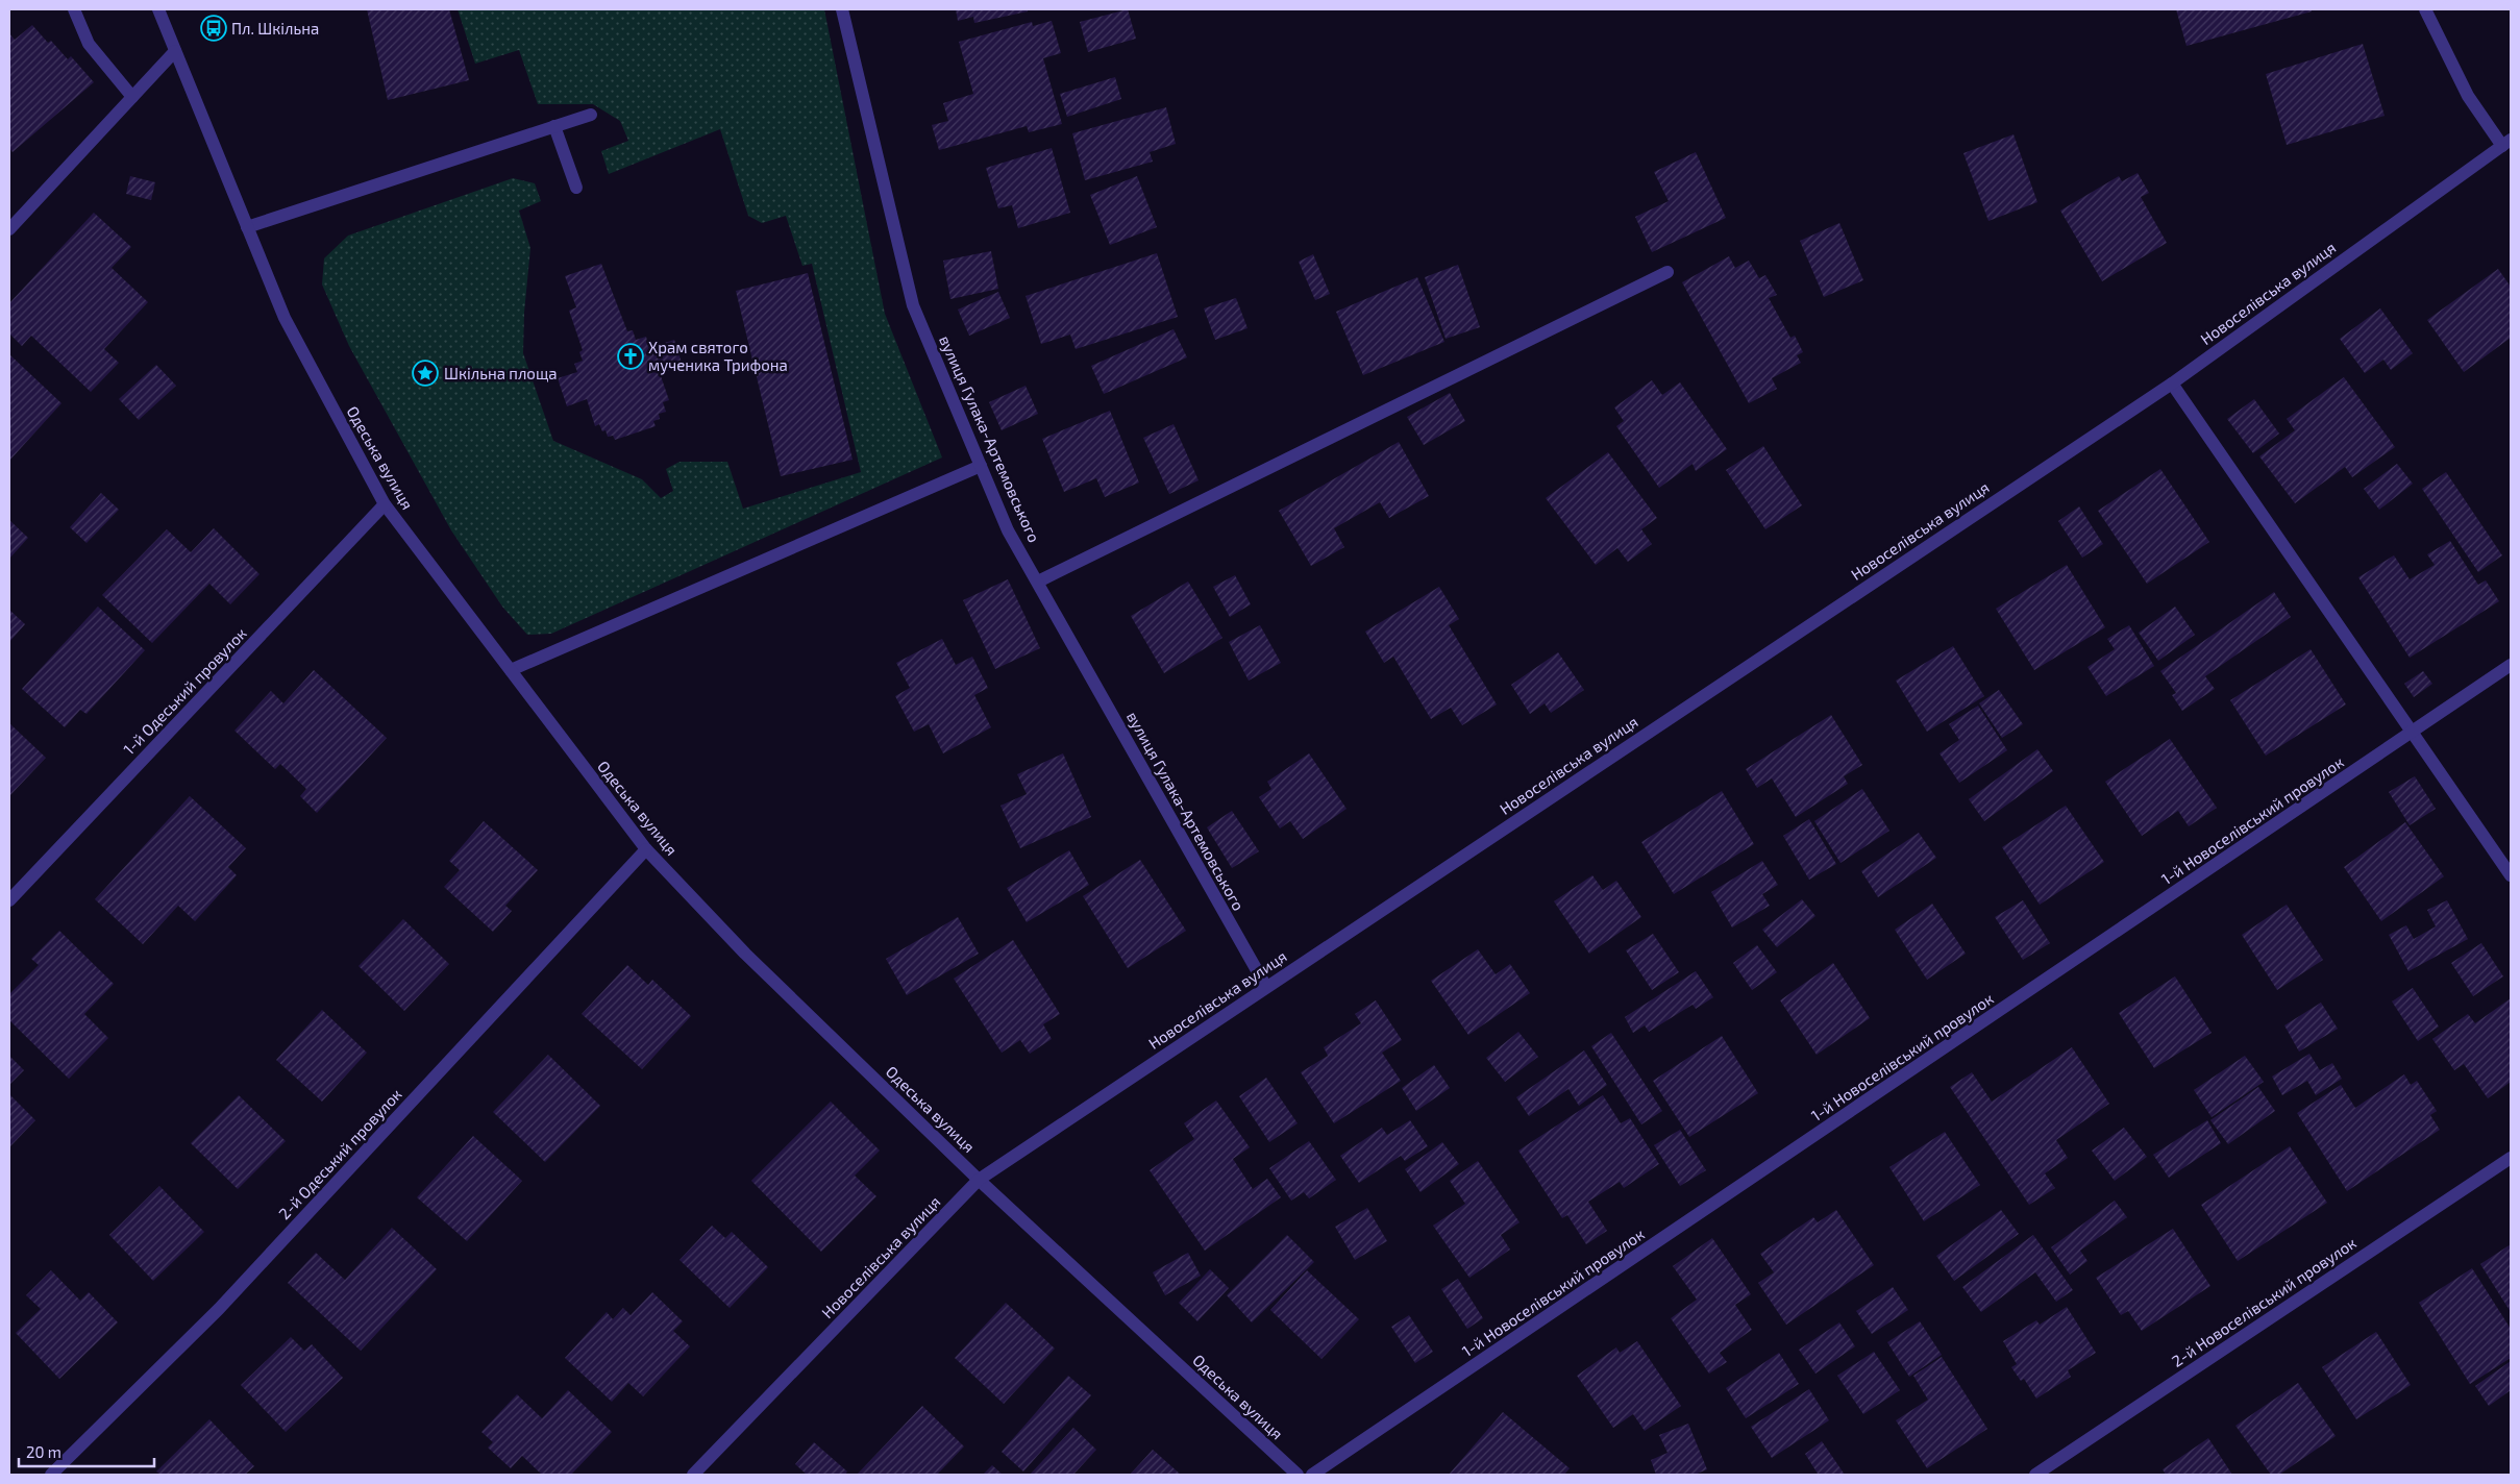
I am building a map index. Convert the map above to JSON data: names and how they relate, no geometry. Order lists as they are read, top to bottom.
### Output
{
  "streets": {
    "street": [
      "Новоселівська вулиця",
      "вулиця Гулака-Артемовського",
      "Одеська вулиця",
      "1-й Одеський провулок",
      "1-й Новоселівський провулок",
      "2-й Одеський провулок",
      "2-й Новоселівський провулок"
    ]
  },
  "crossings": [
    ["Новоселівська вулиця", "вулиця Гулака-Артемовського"],
    ["Новоселівська вулиця", "Одеська вулиця"],
    ["Одеська вулиця", "1-й Одеський провулок"],
    ["Одеська вулиця", "2-й Одеський провулок"]
  ],
  "places": {
    "bus stop": ["Пл. Шкільна"],
    "church": ["Храм святого мученика Трифона"],
    "place": ["Шкільна площа"]
  },
  "scale_bar": "20 m"
}
